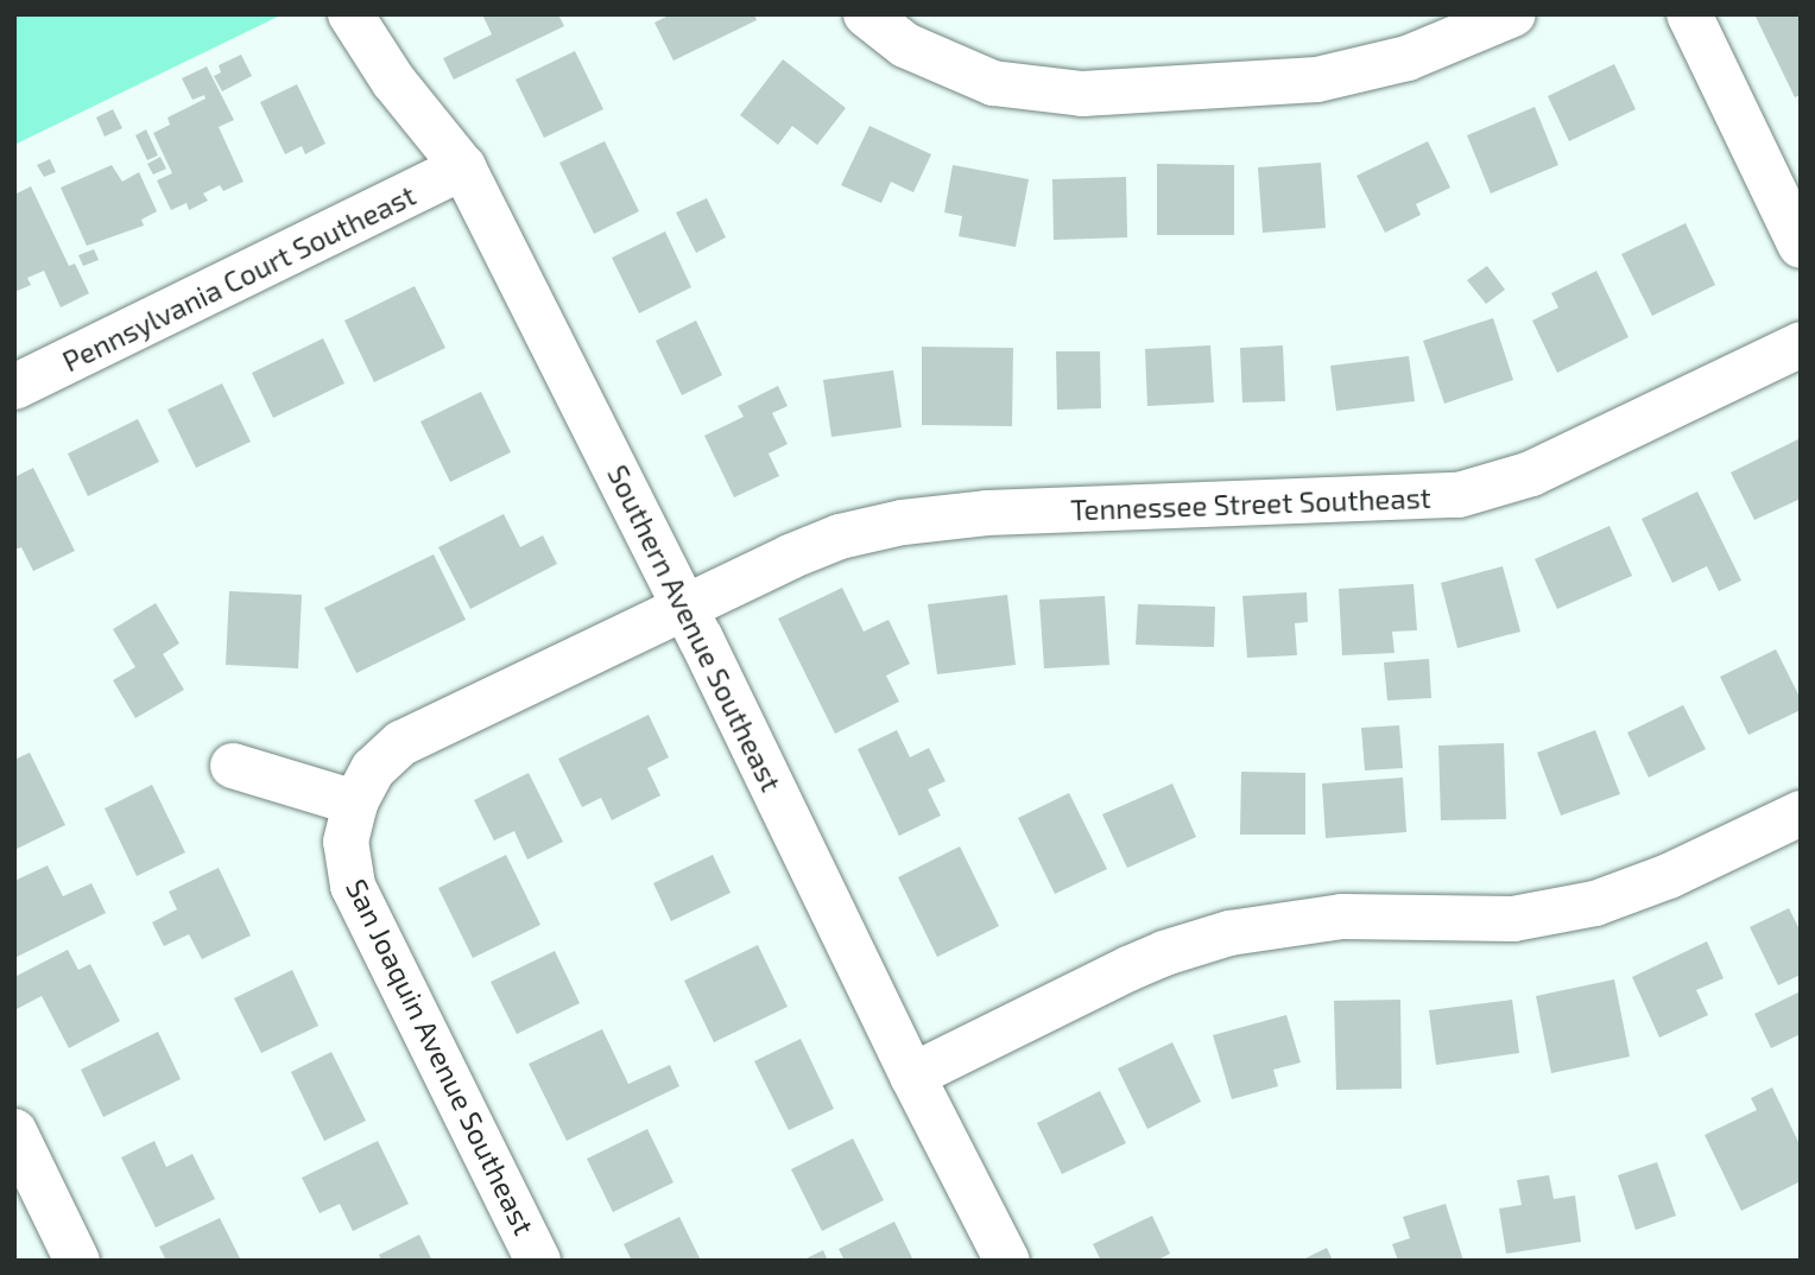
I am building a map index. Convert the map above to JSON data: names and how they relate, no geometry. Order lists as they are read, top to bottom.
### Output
{
  "streets": {
    "street": [
      "Pennsylvania Court Southeast",
      "Tennessee Street Southeast",
      "Southern Avenue Southeast",
      "San Joaquin Avenue Southeast"
    ]
  },
  "crossings": [
    ["Pennsylvania Court Southeast", "Southern Avenue Southeast"],
    ["Tennessee Street Southeast", "Southern Avenue Southeast"],
    ["Tennessee Street Southeast", "San Joaquin Avenue Southeast"]
  ]
}
